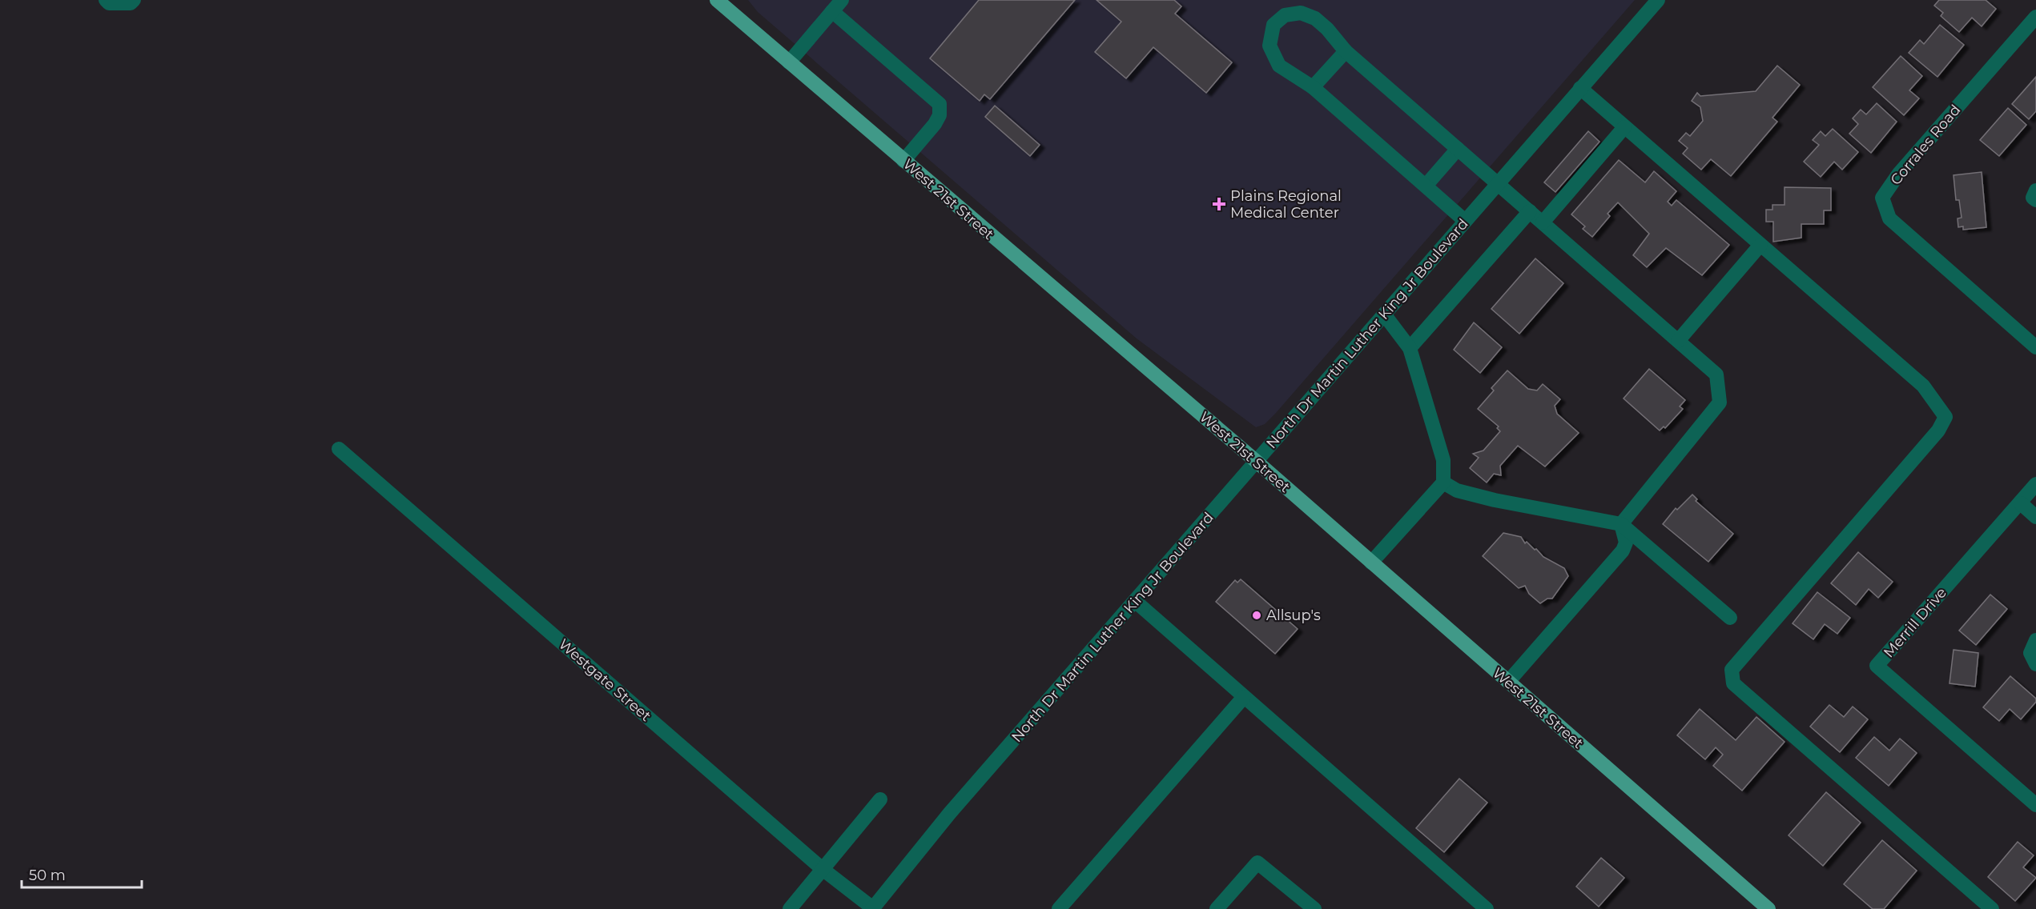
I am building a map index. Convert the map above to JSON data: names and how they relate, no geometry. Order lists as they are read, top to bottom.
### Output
{
  "streets": {
    "main road": ["West 21st Street"],
    "street": [
      "Corrales Road",
      "North Dr Martin Luther King Jr Boulevard",
      "Merrill Drive",
      "Westgate Street"
    ]
  },
  "crossings": [
    ["West 21st Street", "North Dr Martin Luther King Jr Boulevard"],
    ["North Dr Martin Luther King Jr Boulevard", "Westgate Street"]
  ],
  "places": {
    "health": ["Plains Regional Medical Center"],
    "other": ["Allsup's"]
  },
  "scale_bar": "50 m"
}
